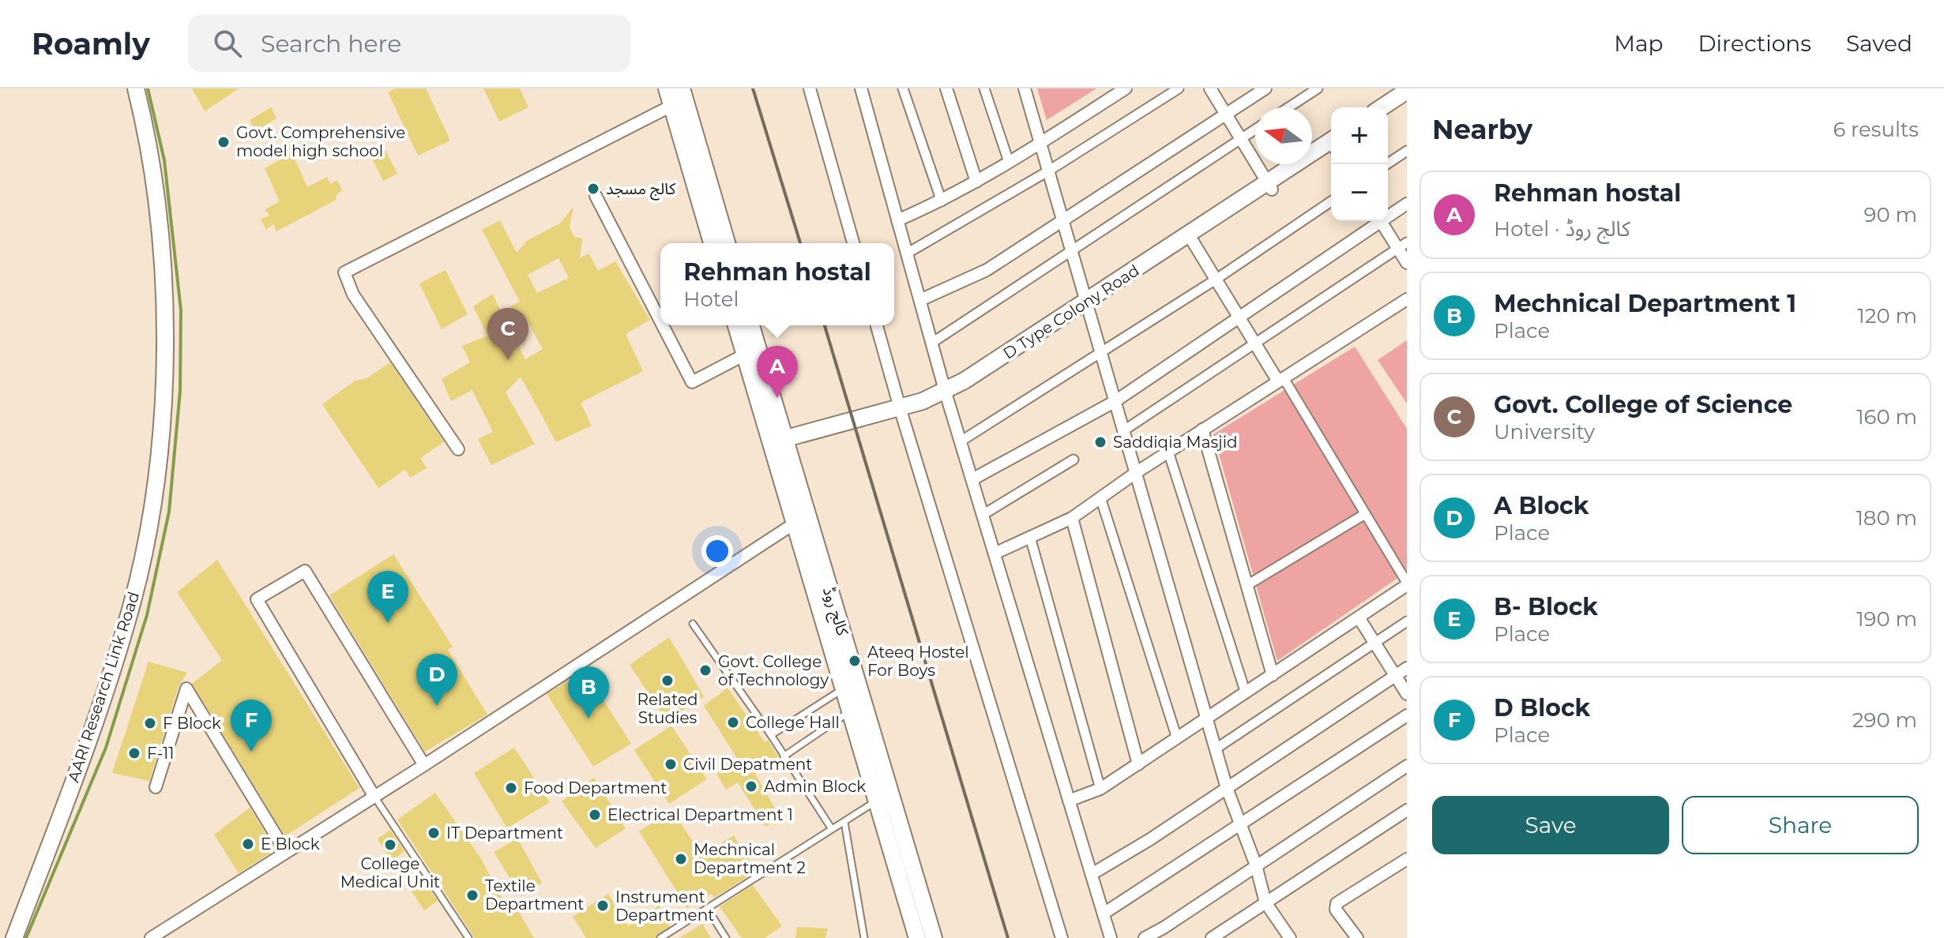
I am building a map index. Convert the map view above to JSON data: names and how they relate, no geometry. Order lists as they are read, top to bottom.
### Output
{
  "streets": {
    "main road": ["D Type Colony Road", "کالج روڈ", "AARI Research Link Road"]
  },
  "crossings": [
    ["D Type Colony Road", "کالج روڈ"]
  ],
  "places": [
    "Govt. Comprehensive model high school",
    "کالج مسجد",
    "Saddiqia Masjid",
    "Ateeq Hostel For Boys",
    "Govt. College of Technology",
    "Related Studies",
    "College Hall",
    "F Block",
    "F-11",
    "Civil Depatment",
    "Admin Block",
    "Food Department",
    "Electrical Department 1",
    "IT Department",
    "E Block",
    "College Medical Unit",
    "Mechnical Department 2",
    "Textile Department",
    "Instrument Department"
  ],
  "north": "left",
  "page": {
    "header": "Roamly",
    "search": "Search here",
    "nav": ["Map", "Directions", "Saved"],
    "heading": ["Nearby", "6 results"],
    "map_buttons": ["+", "−"],
    "list": [
      {
        "mark": "A",
        "name": "Rehman hostal",
        "note": "Hotel · کالج روڈ",
        "value": "90 m"
      },
      {
        "mark": "B",
        "name": "Mechnical Department 1",
        "note": "Place",
        "value": "120 m"
      },
      {
        "mark": "C",
        "name": "Govt. College of Science",
        "note": "University",
        "value": "160 m"
      },
      {
        "mark": "D",
        "name": "A Block",
        "note": "Place",
        "value": "180 m"
      },
      {
        "mark": "E",
        "name": "B- Block",
        "note": "Place",
        "value": "190 m"
      },
      {
        "mark": "F",
        "name": "D Block",
        "note": "Place",
        "value": "290 m"
      }
    ],
    "popup": ["Rehman hostal", "Hotel"],
    "pins": [
      "C",
      "A",
      "E",
      "D",
      "B",
      "F"
    ],
    "buttons": ["Save", "Share"]
  }
}
